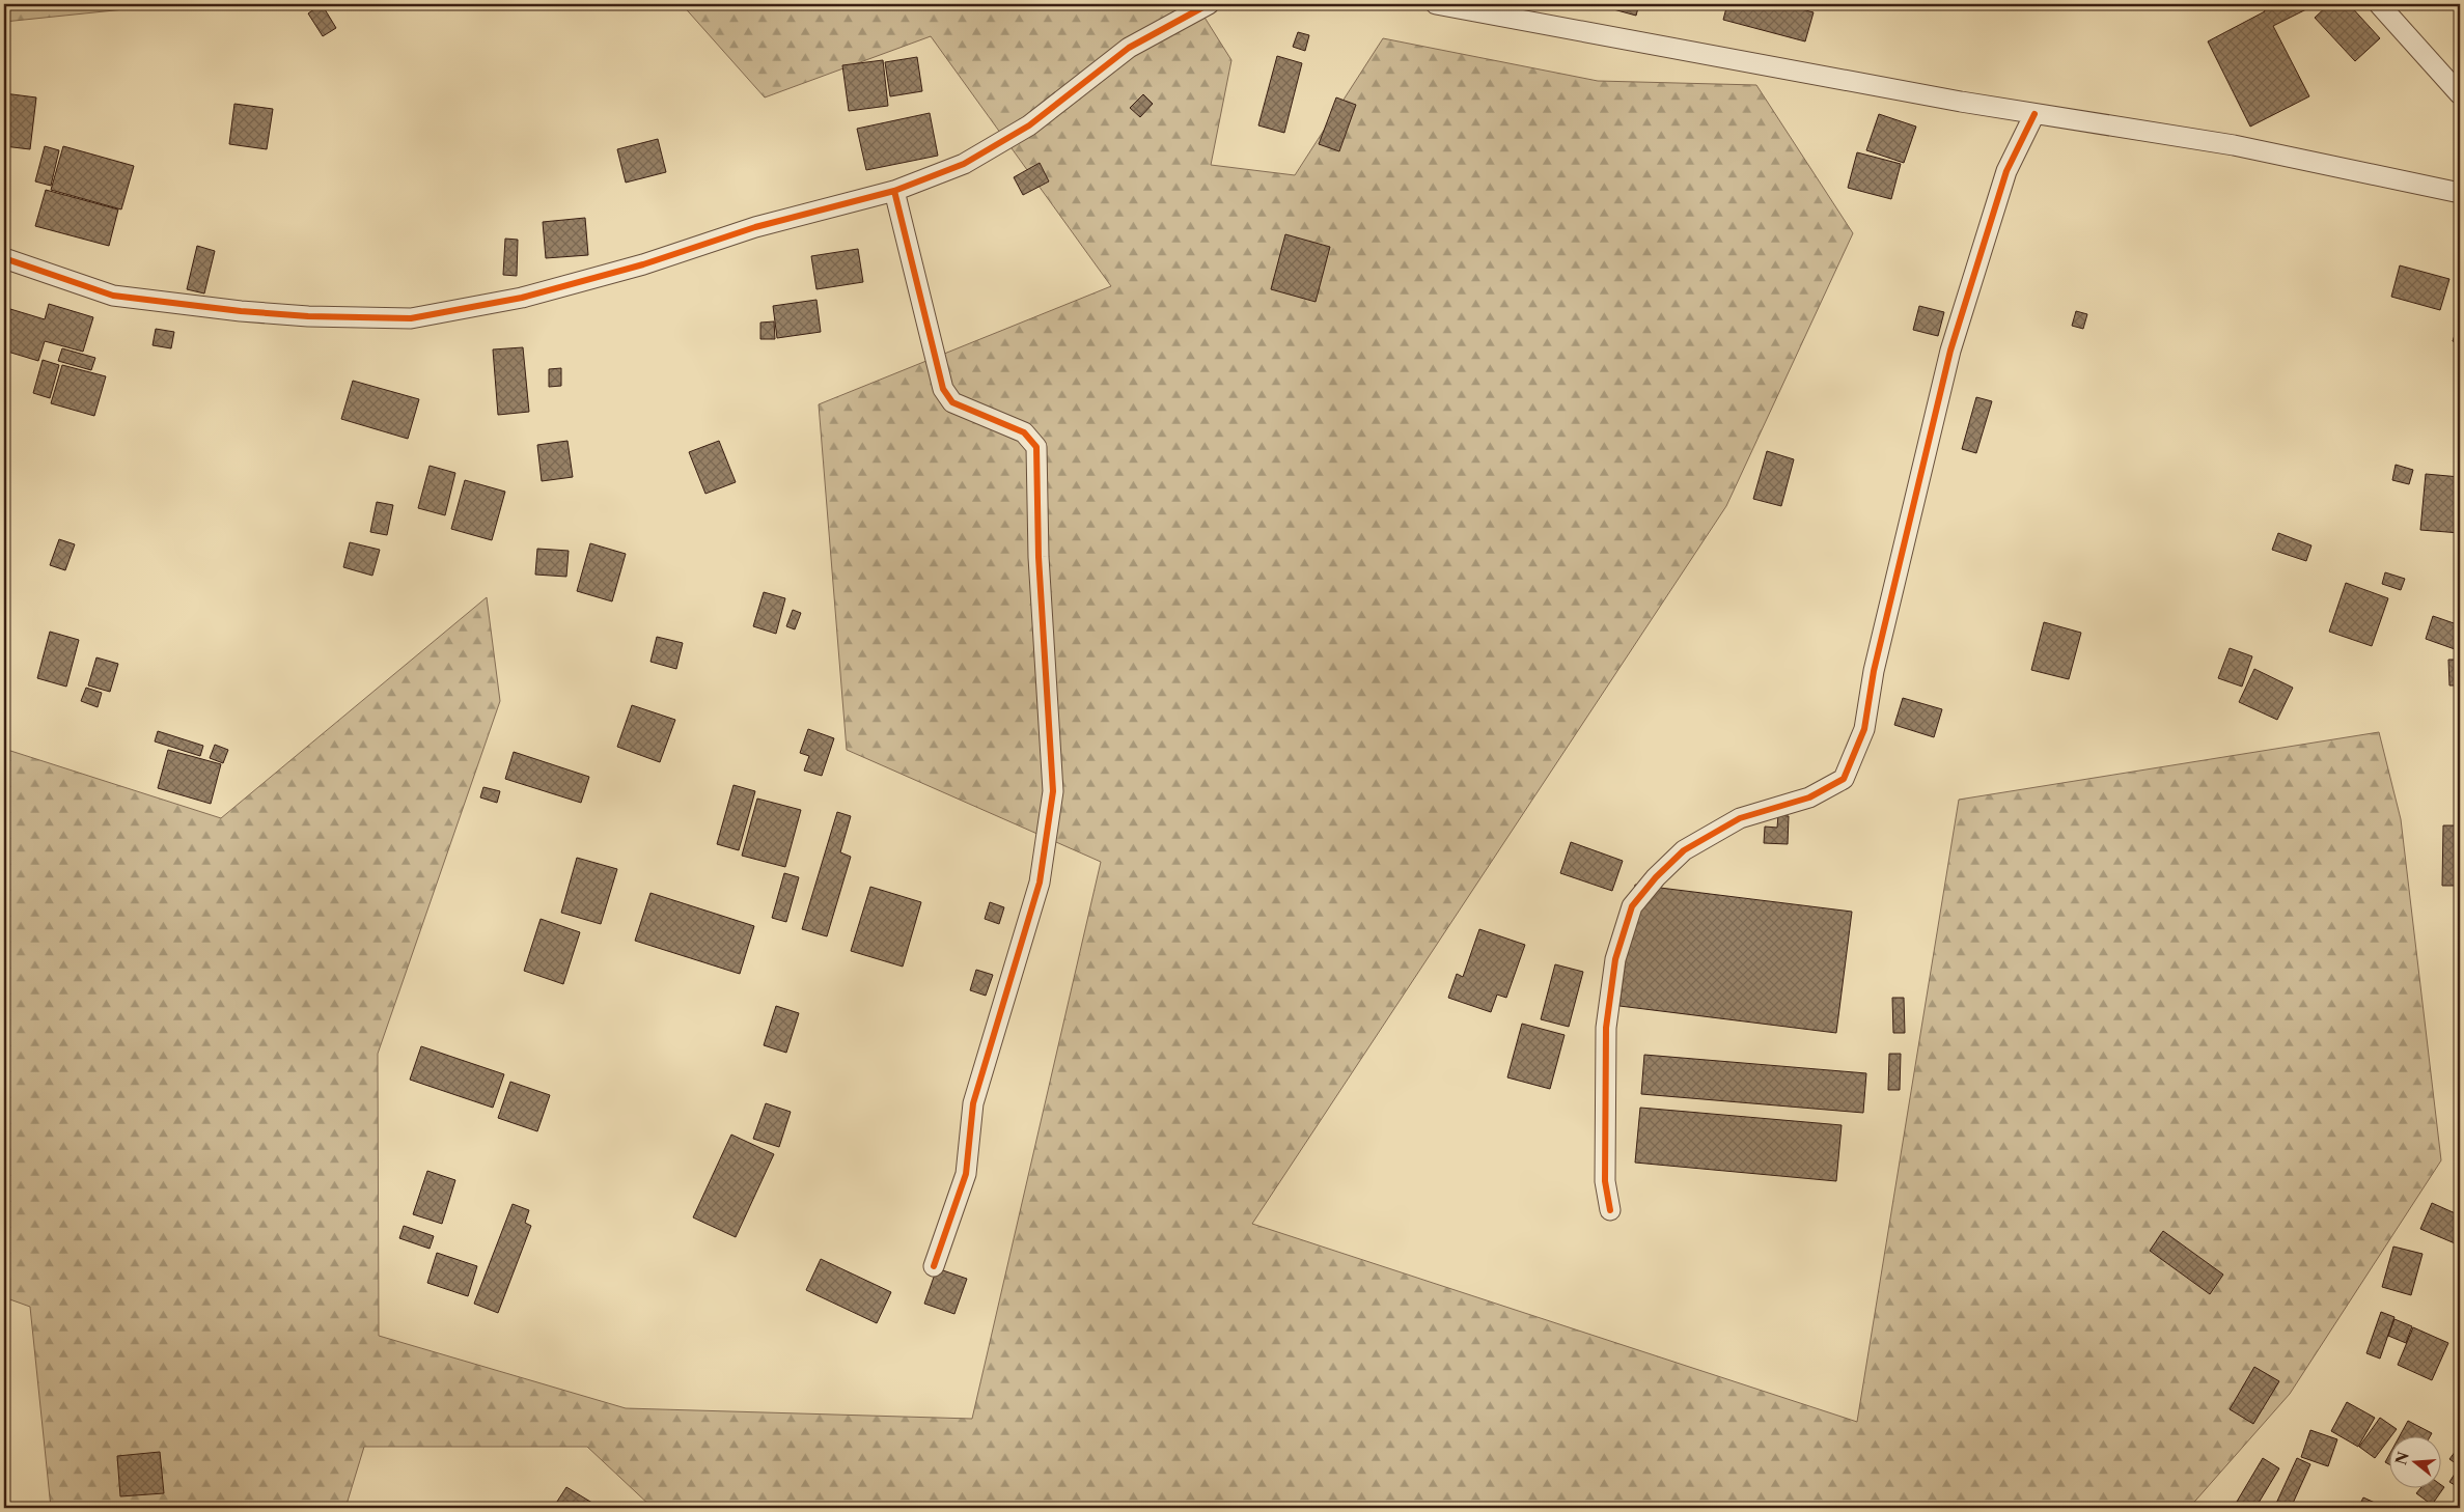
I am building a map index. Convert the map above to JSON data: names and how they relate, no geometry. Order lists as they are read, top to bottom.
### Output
{
  "north": "left"
}
